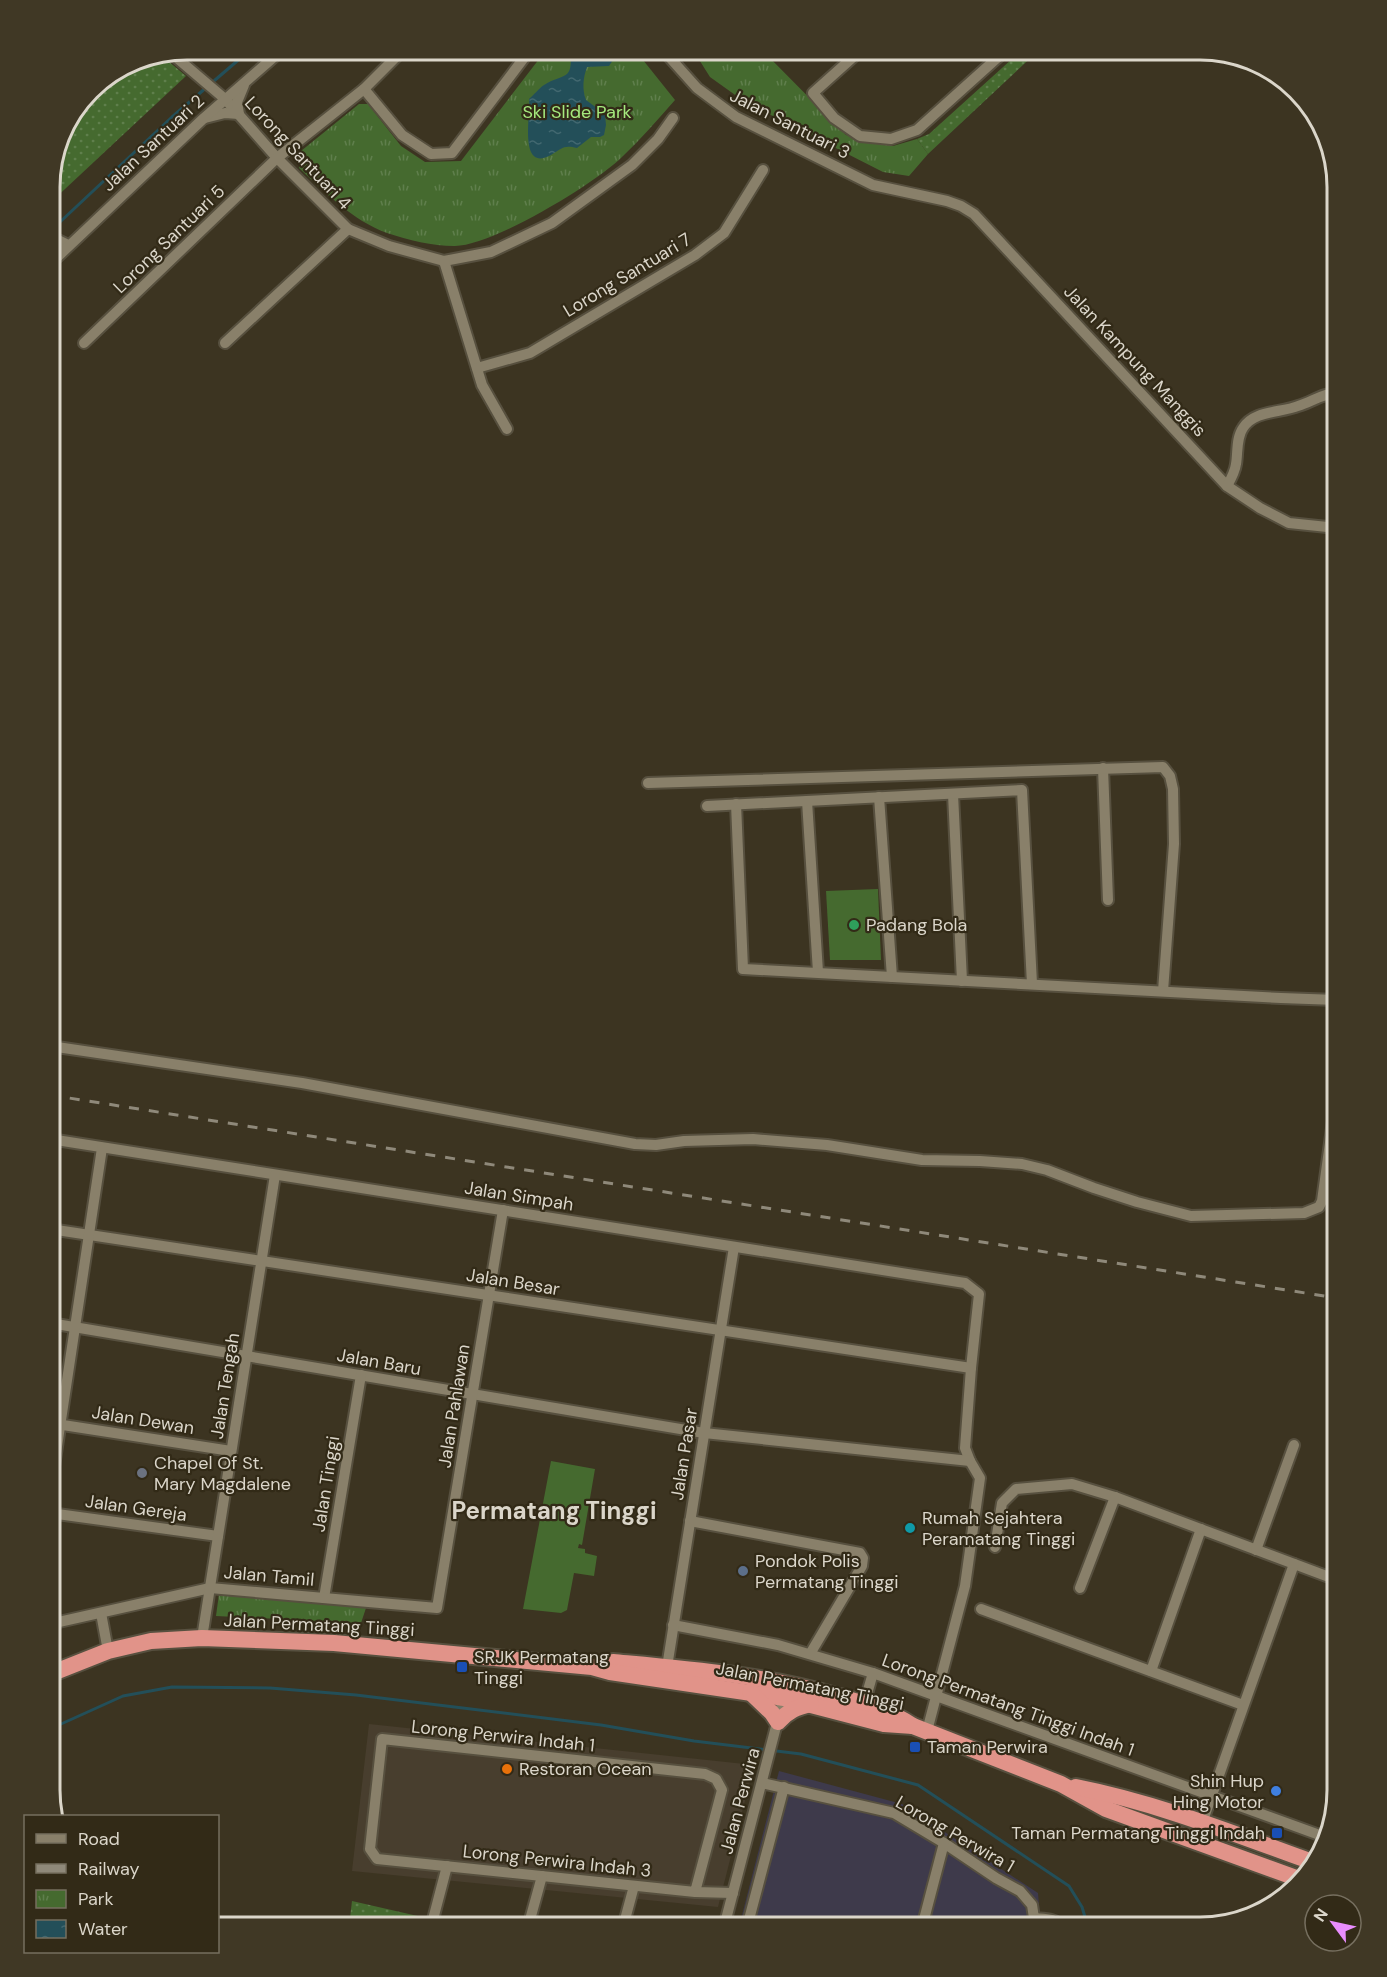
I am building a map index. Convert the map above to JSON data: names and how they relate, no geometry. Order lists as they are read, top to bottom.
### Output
{
  "streets": {
    "highway": ["Jalan Permatang Tinggi"],
    "street": [
      "Jalan Santuari 3",
      "Jalan Santuari 2",
      "Lorong Santuari 4",
      "Lorong Santuari 5",
      "Lorong Santuari 7",
      "Jalan Kampung Manggis",
      "Jalan Simpah",
      "Jalan Besar",
      "Jalan Baru",
      "Jalan Tengah",
      "Jalan Pahlawan",
      "Jalan Dewan",
      "Jalan Pasar",
      "Jalan Tinggi",
      "Jalan Gereja",
      "Jalan Tamil",
      "Lorong Permatang Tinggi Indah 1",
      "Lorong Perwira Indah 1",
      "Jalan Perwira",
      "Lorong Perwira 1",
      "Lorong Perwira Indah 3"
    ]
  },
  "crossings": [
    ["Jalan Santuari 3", "Jalan Kampung Manggis"],
    ["Jalan Santuari 2", "Lorong Santuari 4"],
    ["Lorong Santuari 4", "Lorong Santuari 5"],
    ["Jalan Simpah", "Jalan Besar"],
    ["Jalan Simpah", "Jalan Tengah"],
    ["Jalan Simpah", "Jalan Pahlawan"],
    ["Jalan Simpah", "Jalan Pasar"],
    ["Jalan Besar", "Jalan Tengah"],
    ["Jalan Besar", "Jalan Pahlawan"],
    ["Jalan Besar", "Jalan Pasar"],
    ["Jalan Baru", "Jalan Tengah"],
    ["Jalan Baru", "Jalan Pahlawan"],
    ["Jalan Baru", "Jalan Pasar"],
    ["Jalan Baru", "Jalan Tinggi"],
    ["Jalan Tengah", "Jalan Dewan"],
    ["Jalan Tengah", "Jalan Gereja"],
    ["Jalan Tengah", "Jalan Tamil"],
    ["Jalan Tengah", "Jalan Permatang Tinggi"],
    ["Jalan Pahlawan", "Jalan Tamil"],
    ["Jalan Pasar", "Jalan Permatang Tinggi"],
    ["Jalan Pasar", "Lorong Permatang Tinggi Indah 1"],
    ["Jalan Tinggi", "Jalan Tamil"],
    ["Jalan Permatang Tinggi", "Jalan Perwira"],
    ["Lorong Perwira Indah 1", "Lorong Perwira Indah 3"],
    ["Jalan Perwira", "Lorong Perwira 1"],
    ["Jalan Perwira", "Lorong Perwira Indah 3"]
  ],
  "districts": ["Permatang Tinggi"],
  "parks": ["Ski Slide Park"],
  "places": {
    "other": [
      "Padang Bola",
      "Chapel Of St. Mary Magdalene",
      "Rumah Sejahtera Peramatang Tinggi",
      "Pondok Polis Permatang Tinggi",
      "Restoran Ocean",
      "Shin Hup Hing Motor"
    ],
    "transit": ["SRJK Permatang Tinggi", "Taman Perwira", "Taman Permatang Tinggi Indah"]
  },
  "legend": [
    "Road",
    "Railway",
    "Park",
    "Water"
  ],
  "north": "top left"
}
